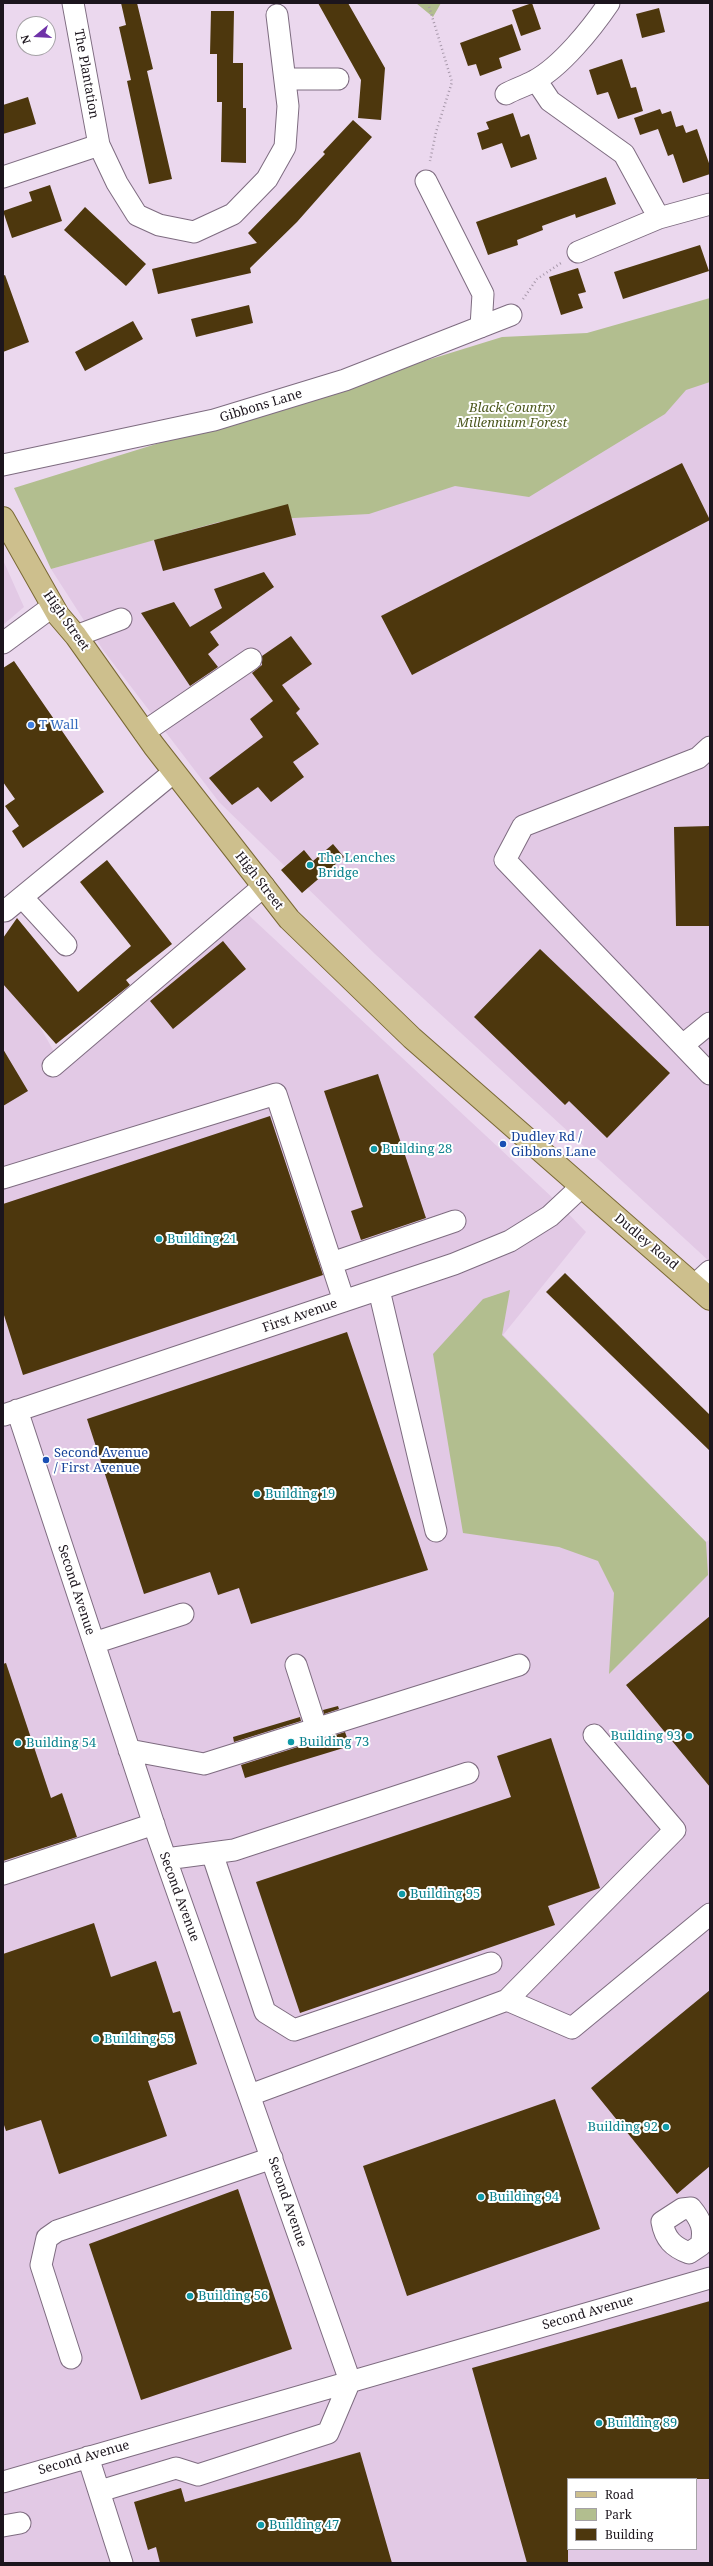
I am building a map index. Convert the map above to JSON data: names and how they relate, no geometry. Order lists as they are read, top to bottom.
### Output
{
  "streets": {
    "main road": ["High Street", "Dudley Road"],
    "street": [
      "The Plantation",
      "Gibbons Lane",
      "First Avenue",
      "Second Avenue"
    ]
  },
  "crossings": [
    ["High Street", "Dudley Road"],
    ["High Street", "First Avenue"],
    ["Dudley Road", "First Avenue"],
    ["First Avenue", "Second Avenue"]
  ],
  "parks": ["Black Country Millennium Forest"],
  "places": [
    "T Wall",
    "The Lenches Bridge",
    "Dudley Rd / Gibbons Lane",
    "Building 28",
    "Building 21",
    "Second Avenue / First Avenue",
    "Building 19",
    "Building 93",
    "Building 73",
    "Building 54",
    "Building 95",
    "Building 55",
    "Building 92",
    "Building 94",
    "Building 56",
    "Building 89",
    "Building 47"
  ],
  "legend": ["Road", "Park", "Building"],
  "north": "left"
}
